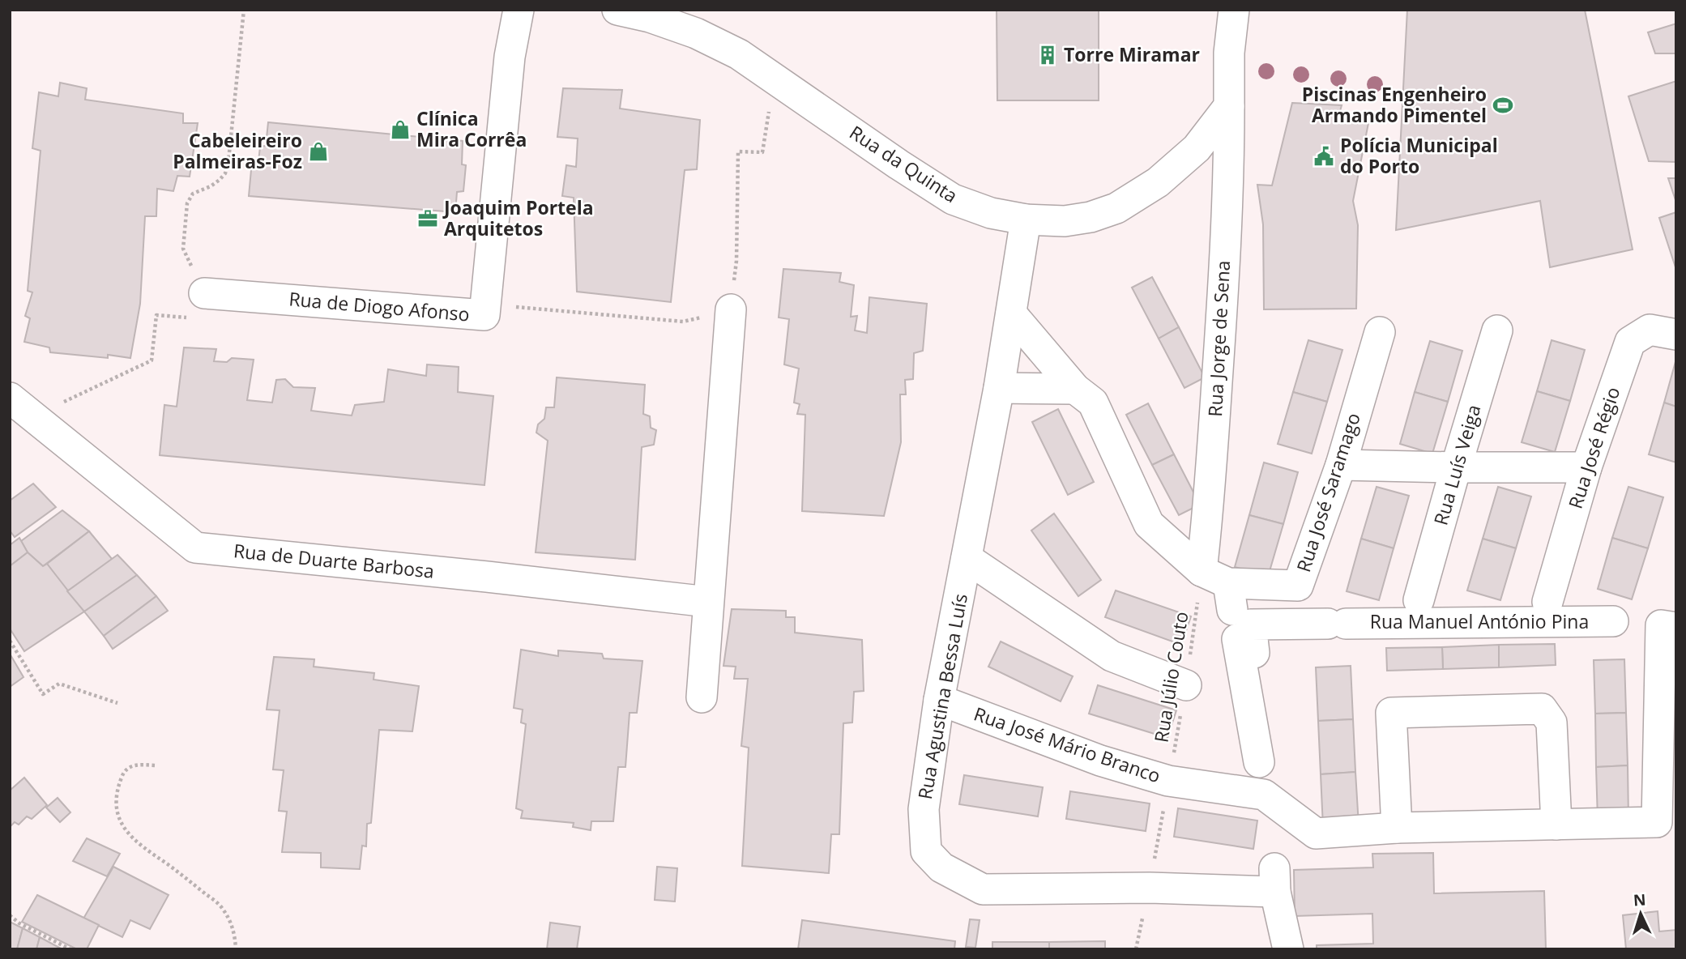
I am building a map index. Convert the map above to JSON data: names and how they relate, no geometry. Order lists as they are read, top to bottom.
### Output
{
  "streets": {
    "street": [
      "Rua da Quinta",
      "Rua de Diogo Afonso",
      "Rua Jorge de Sena",
      "Rua José Régio",
      "Rua Luís Veiga",
      "Rua José Saramago",
      "Rua de Duarte Barbosa",
      "Rua Manuel António Pina",
      "Rua Agustina Bessa Luís",
      "Rua José Mário Branco"
    ],
    "path": ["Rua Júlio Couto"]
  },
  "crossings": [
    ["Rua da Quinta", "Rua Jorge de Sena"],
    ["Rua da Quinta", "Rua Agustina Bessa Luís"],
    ["Rua Jorge de Sena", "Rua José Saramago"],
    ["Rua Jorge de Sena", "Rua Júlio Couto"],
    ["Rua José Saramago", "Rua Júlio Couto"],
    ["Rua Manuel António Pina", "Rua José Mário Branco"],
    ["Rua Júlio Couto", "Rua Agustina Bessa Luís"],
    ["Rua Júlio Couto", "Rua José Mário Branco"],
    ["Rua Agustina Bessa Luís", "Rua José Mário Branco"]
  ],
  "places": {
    "building": ["Torre Miramar"],
    "sports": ["Piscinas Engenheiro Armando Pimentel"],
    "shop": ["Clínica Mira Corrêa", "Cabeleireiro Palmeiras-Foz"],
    "public building": ["Polícia Municipal do Porto"],
    "office": ["Joaquim Portela Arquitetos"]
  },
  "north": "top"
}
